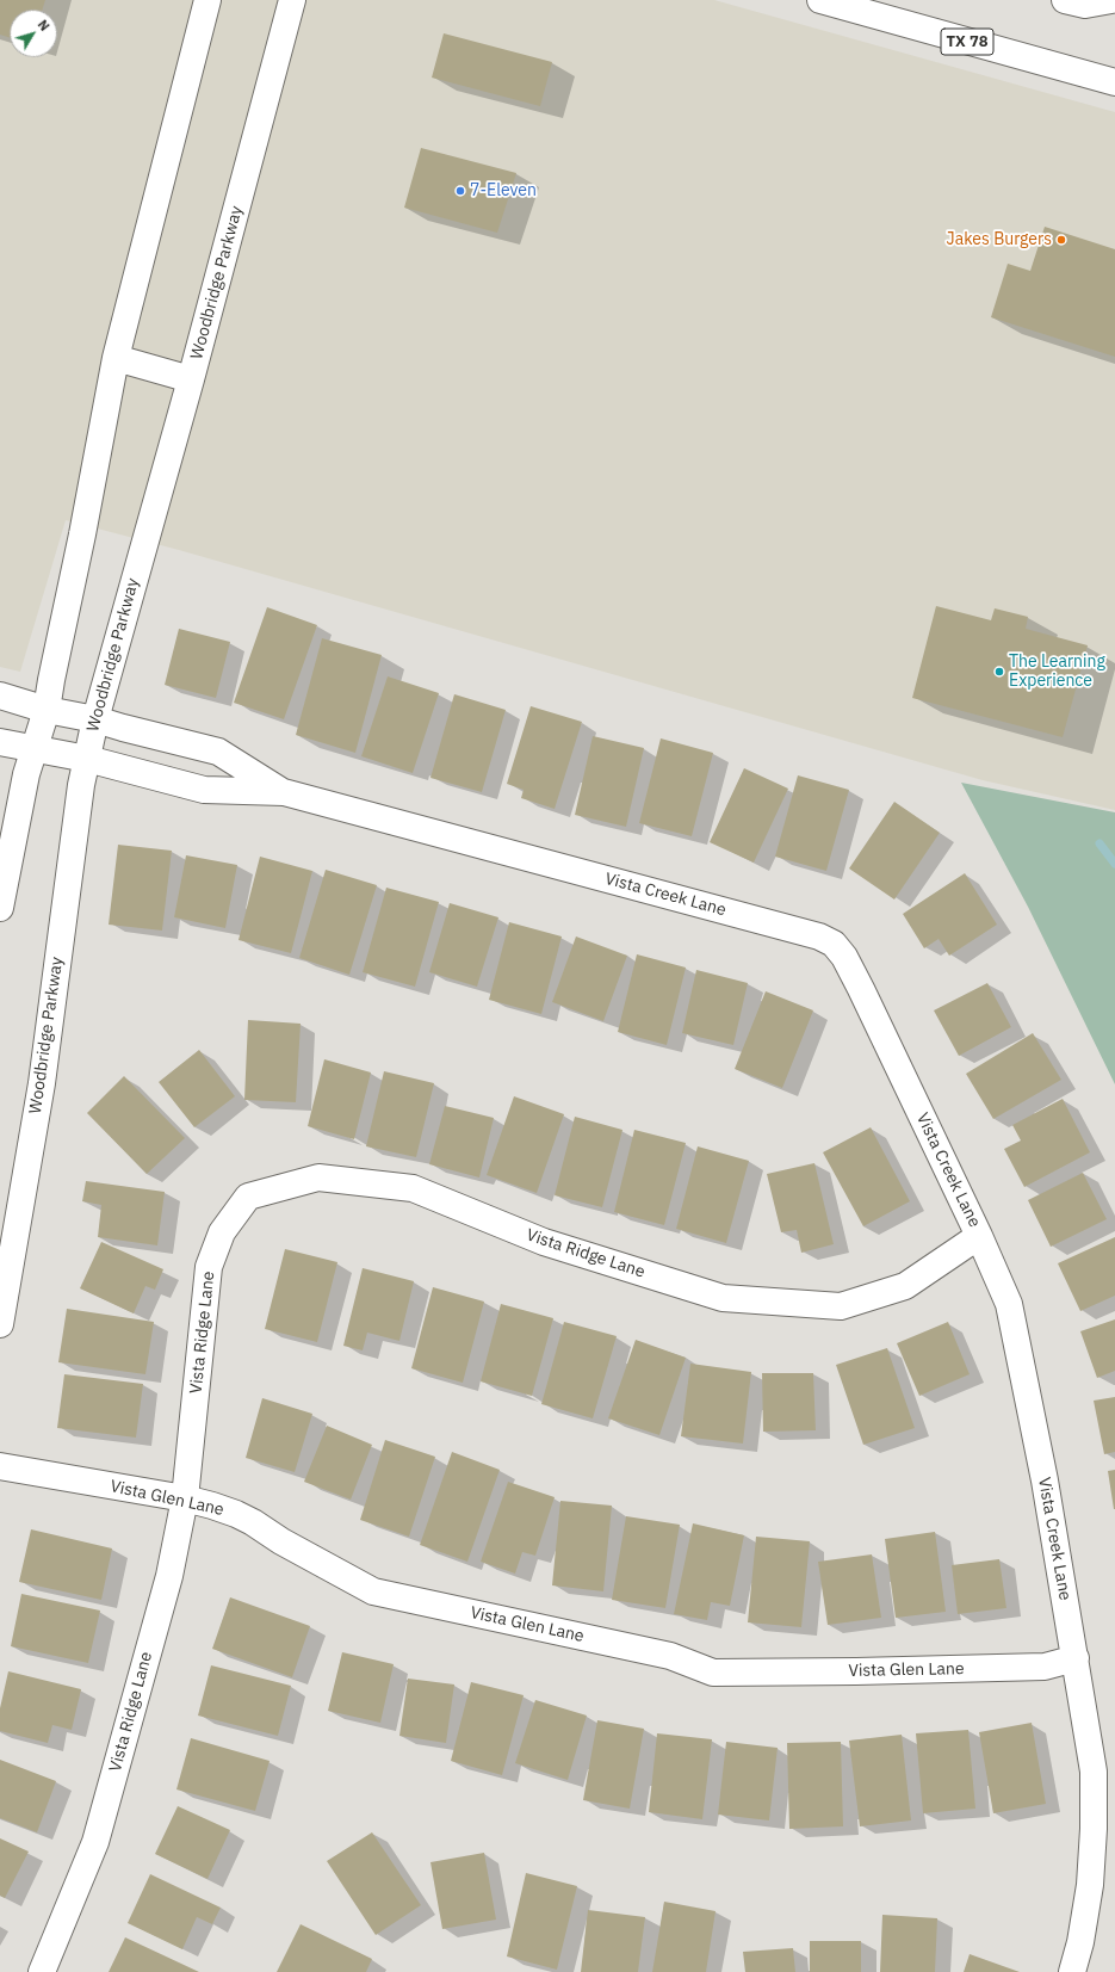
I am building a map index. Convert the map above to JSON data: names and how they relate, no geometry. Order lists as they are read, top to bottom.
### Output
{
  "streets": {
    "street": [
      "TX 78",
      "Woodbridge Parkway",
      "Vista Creek Lane",
      "Vista Ridge Lane",
      "Vista Glen Lane"
    ]
  },
  "crossings": [
    ["Woodbridge Parkway", "Vista Creek Lane"],
    ["Vista Creek Lane", "Vista Ridge Lane"],
    ["Vista Creek Lane", "Vista Glen Lane"],
    ["Vista Ridge Lane", "Vista Glen Lane"]
  ],
  "places": ["7-Eleven", "Jakes Burgers", "The Learning Experience"],
  "north": "top right"
}
